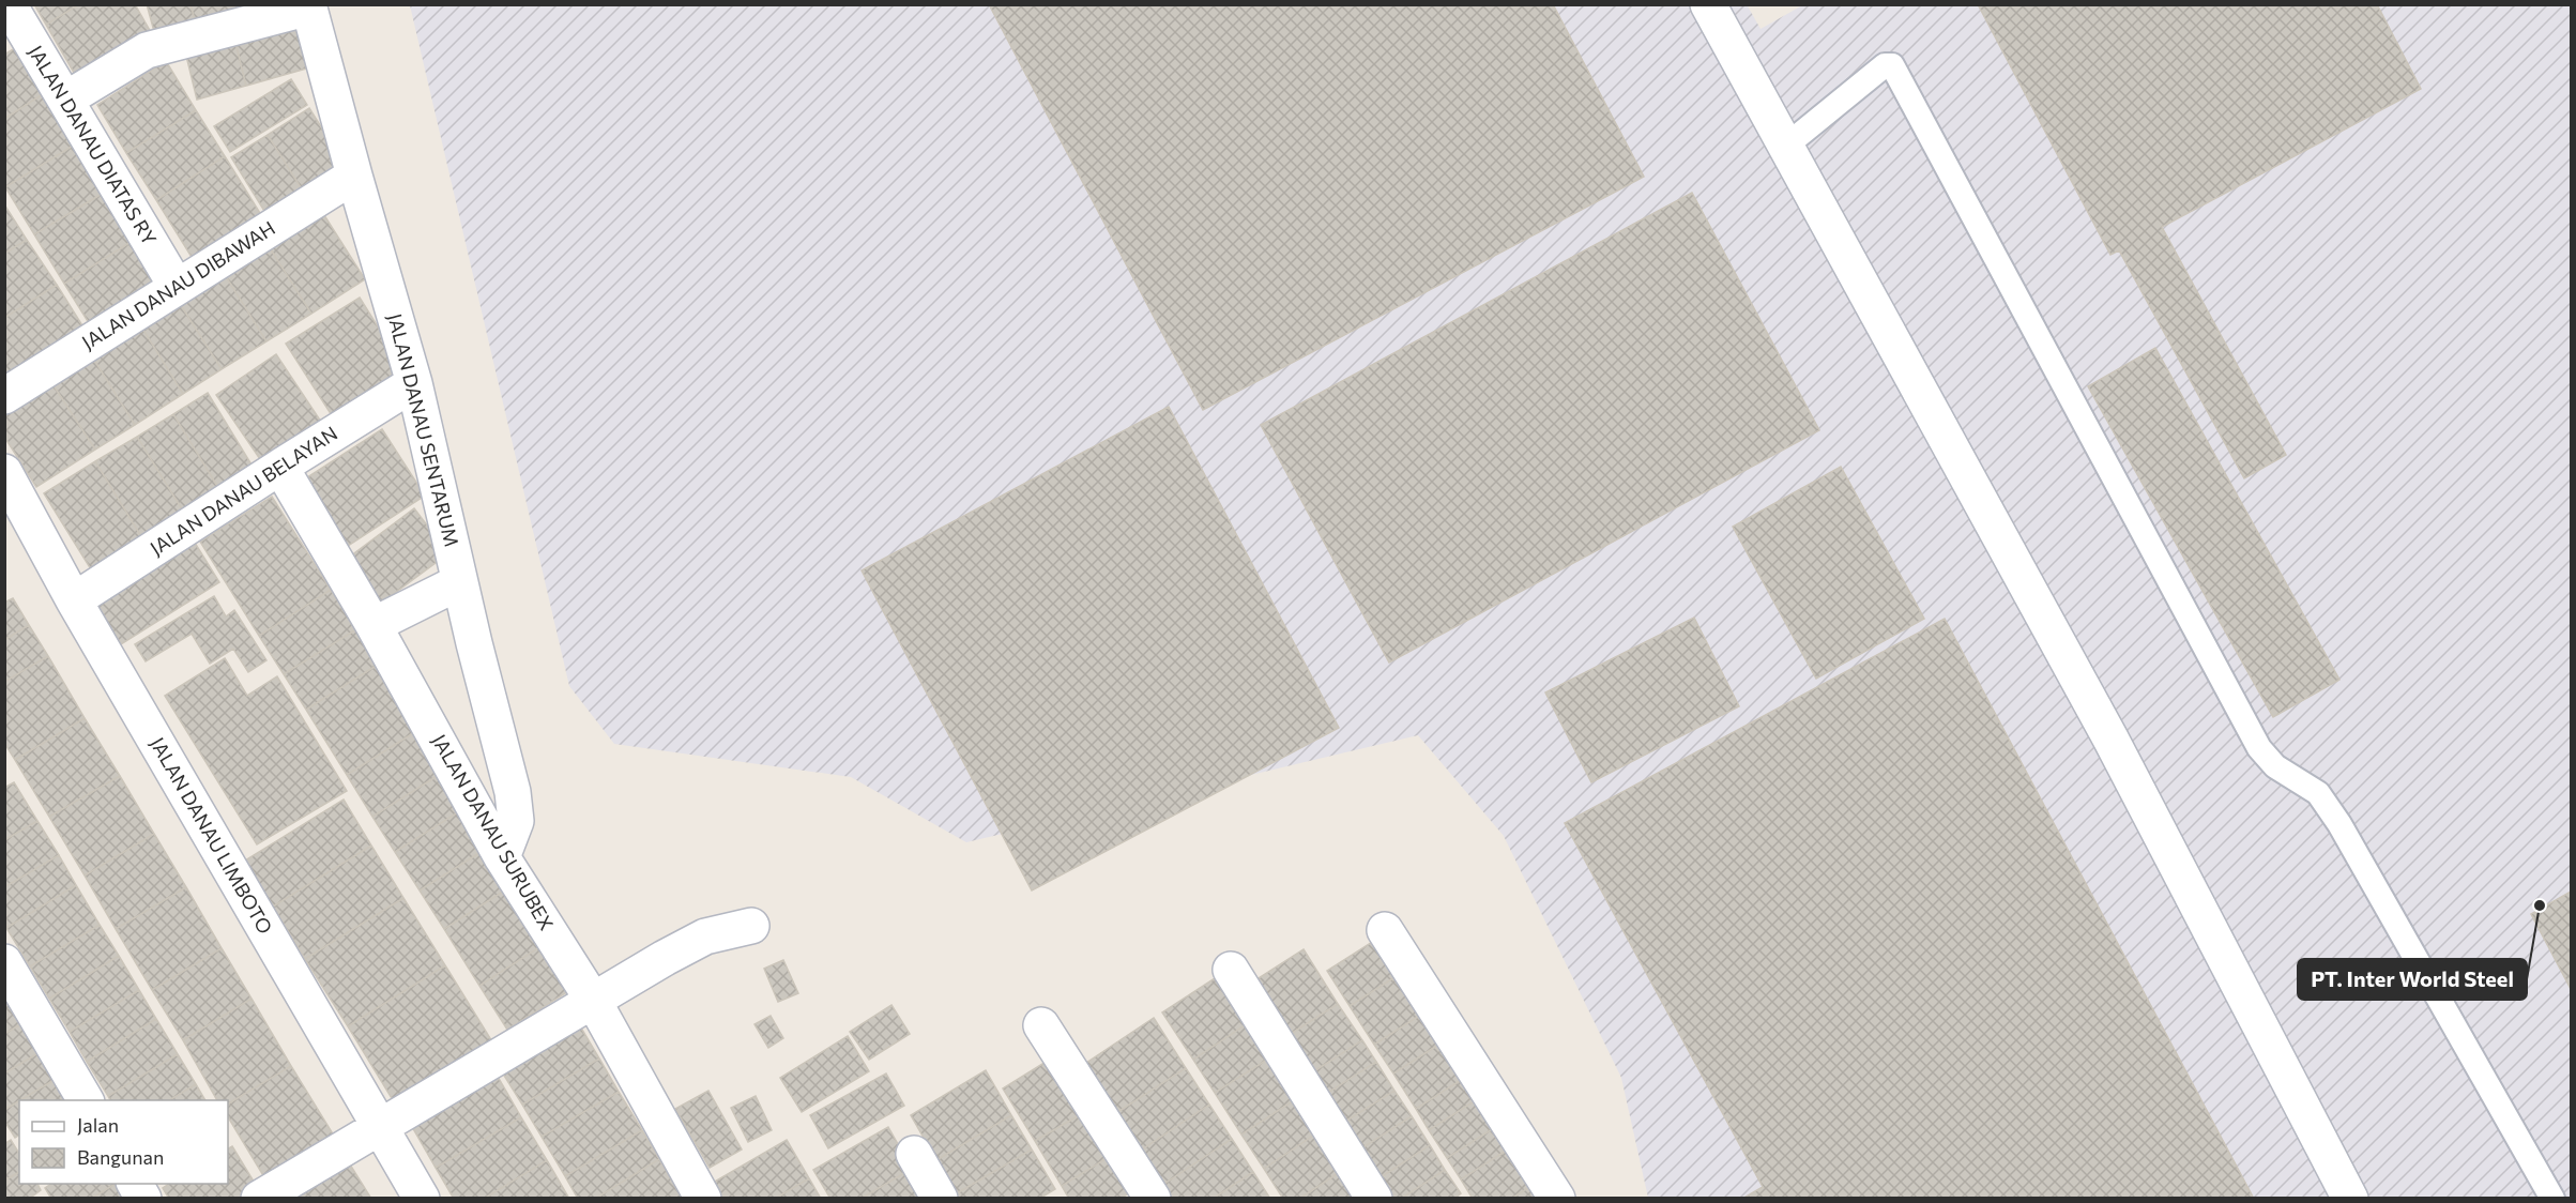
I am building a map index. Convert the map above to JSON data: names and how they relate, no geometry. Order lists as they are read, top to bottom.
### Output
{
  "streets": {
    "street": [
      "JALAN DANAU DIATAS RY",
      "JALAN DANAU DIBAWAH",
      "JALAN DANAU SENTARUM",
      "JALAN DANAU BELAYAN",
      "JALAN DANAU SURUBEX",
      "JALAN DANAU LIMBOTO"
    ]
  },
  "crossings": [
    ["JALAN DANAU DIATAS RY", "JALAN DANAU DIBAWAH"],
    ["JALAN DANAU DIBAWAH", "JALAN DANAU SENTARUM"],
    ["JALAN DANAU SENTARUM", "JALAN DANAU BELAYAN"],
    ["JALAN DANAU SENTARUM", "JALAN DANAU SURUBEX"],
    ["JALAN DANAU BELAYAN", "JALAN DANAU SURUBEX"],
    ["JALAN DANAU BELAYAN", "JALAN DANAU LIMBOTO"]
  ],
  "places": ["PT. Inter World Steel"],
  "legend": ["Jalan", "Bangunan"]
}
